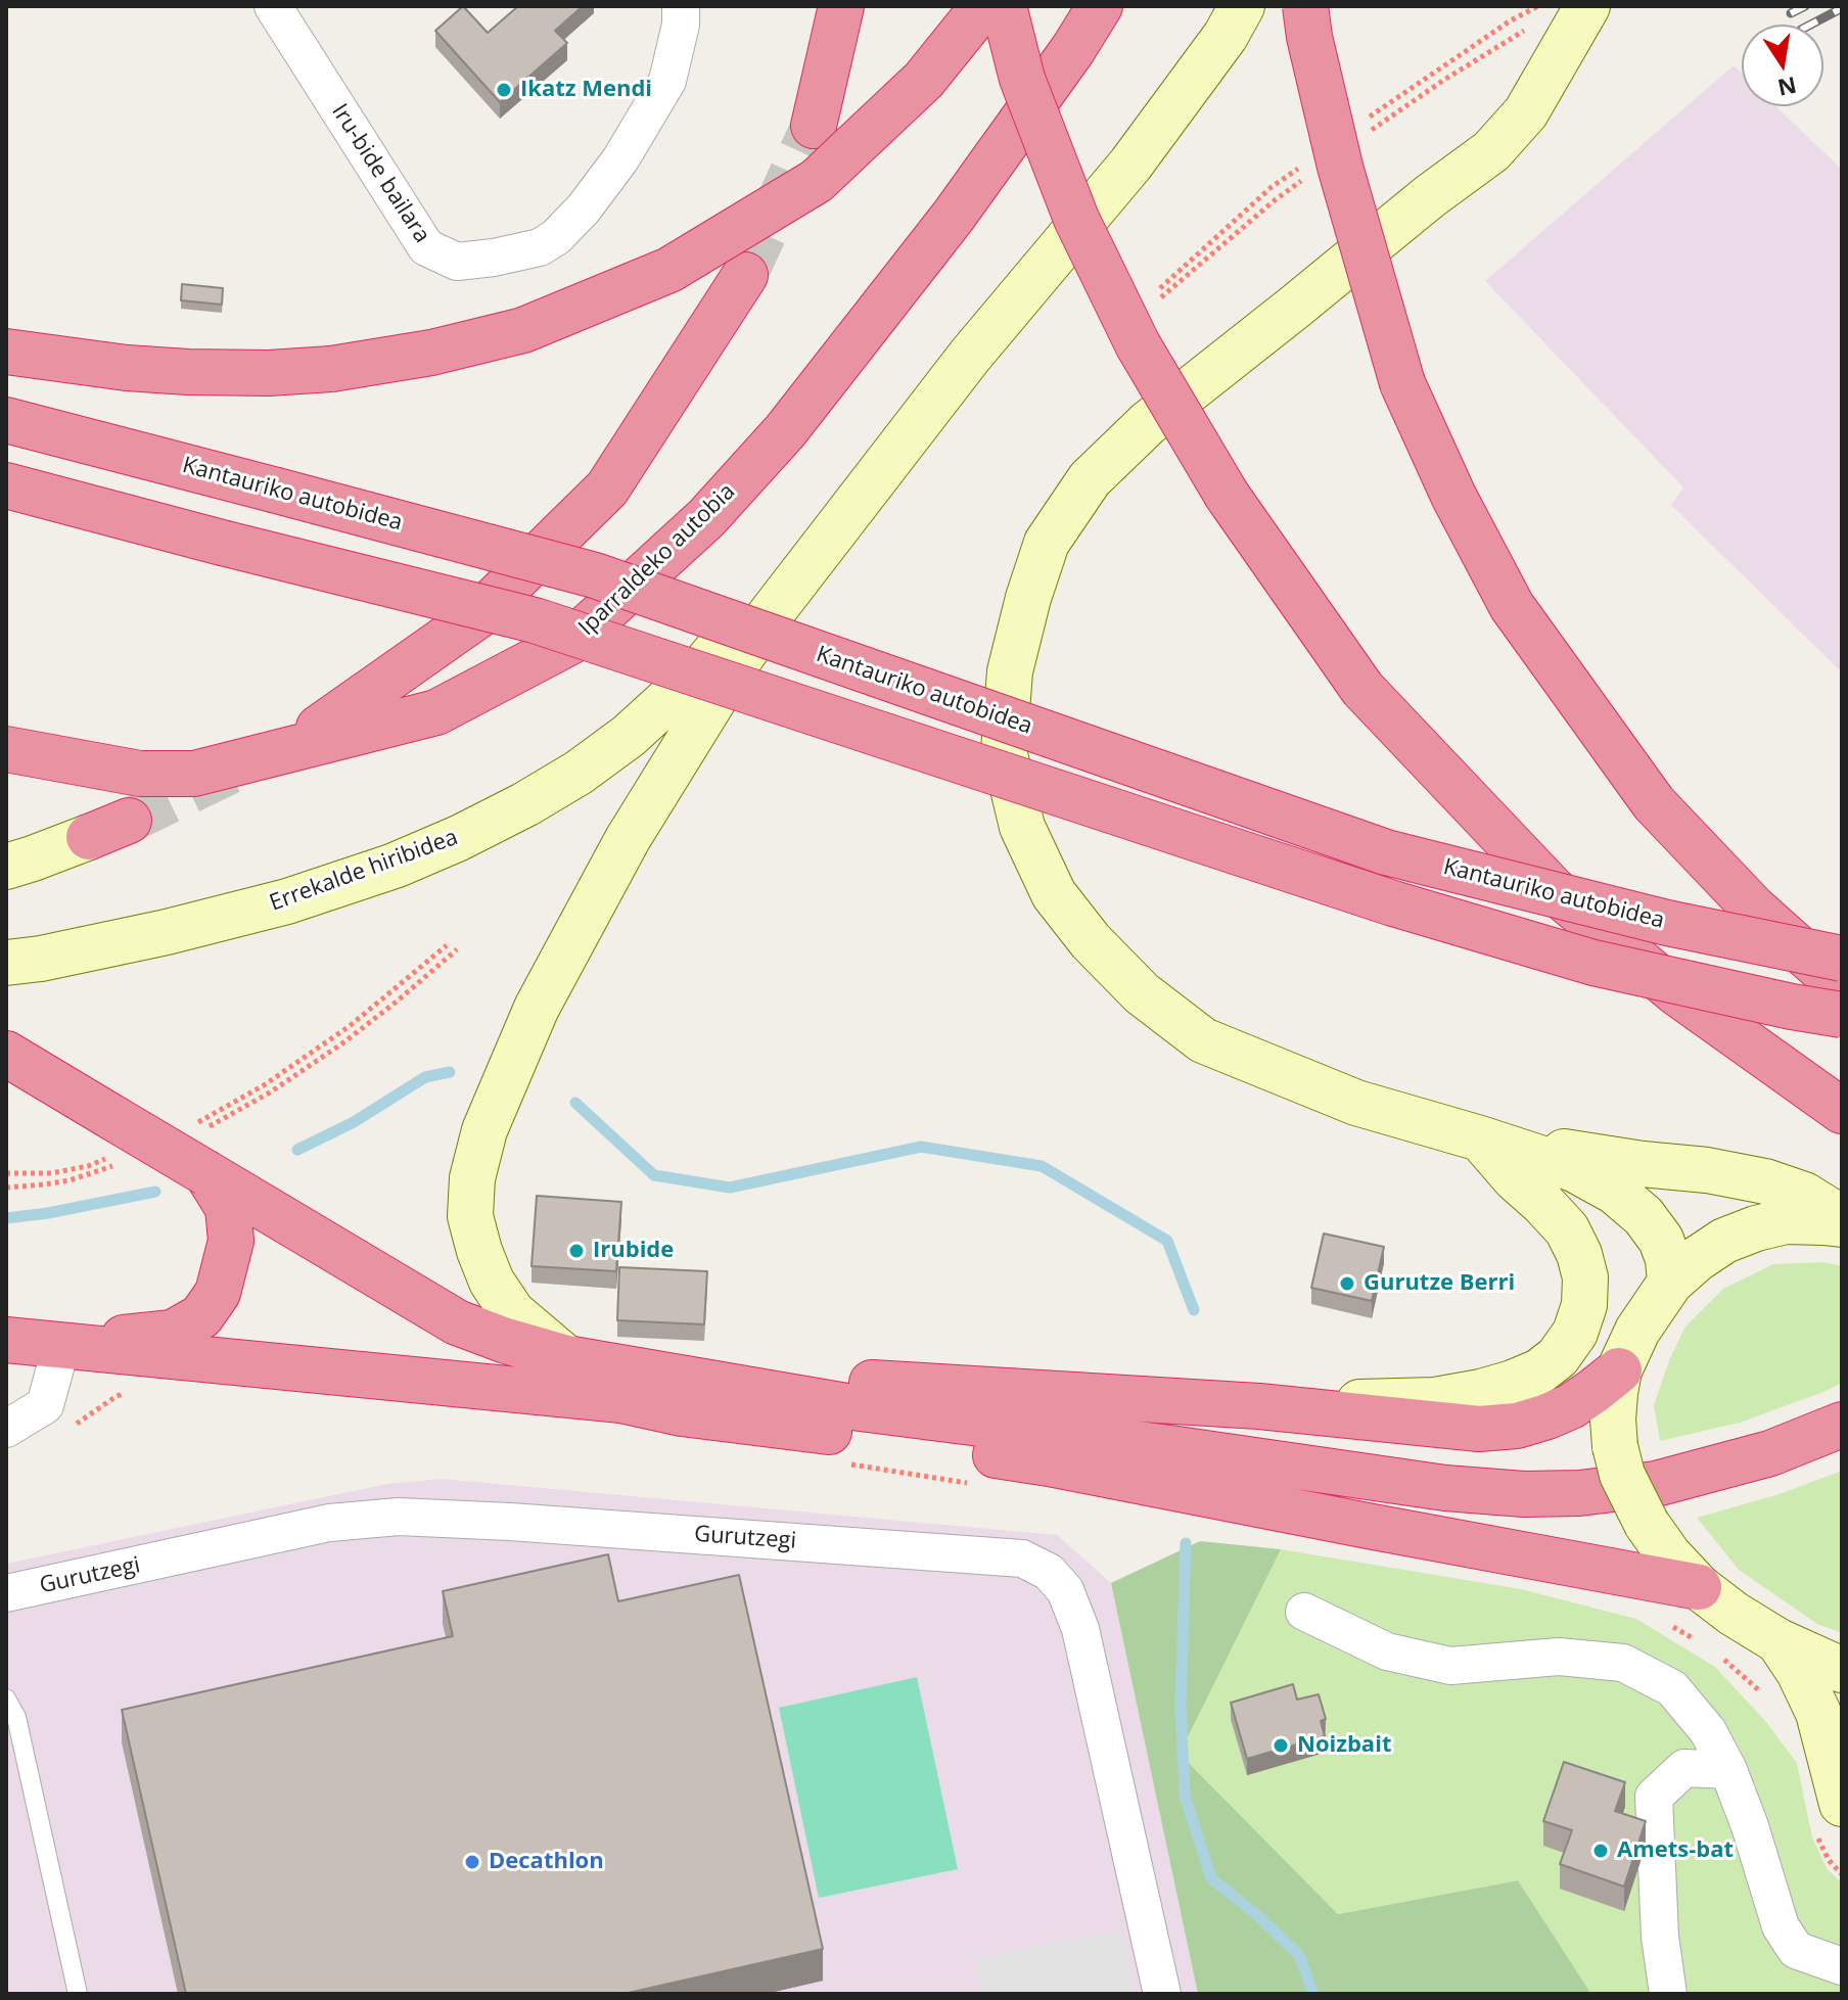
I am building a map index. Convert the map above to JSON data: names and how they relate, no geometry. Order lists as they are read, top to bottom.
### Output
{
  "streets": {
    "highway": ["Kantauriko autobidea", "Iparraldeko autobia"],
    "street": ["Iru-bide bailara", "Errekalde hiribidea", "Gurutzegi"]
  },
  "places": [
    "Ikatz Mendi",
    "Irubide",
    "Gurutze Berri",
    "Noizbait",
    "Amets-bat",
    "Decathlon"
  ],
  "north": "bottom"
}
